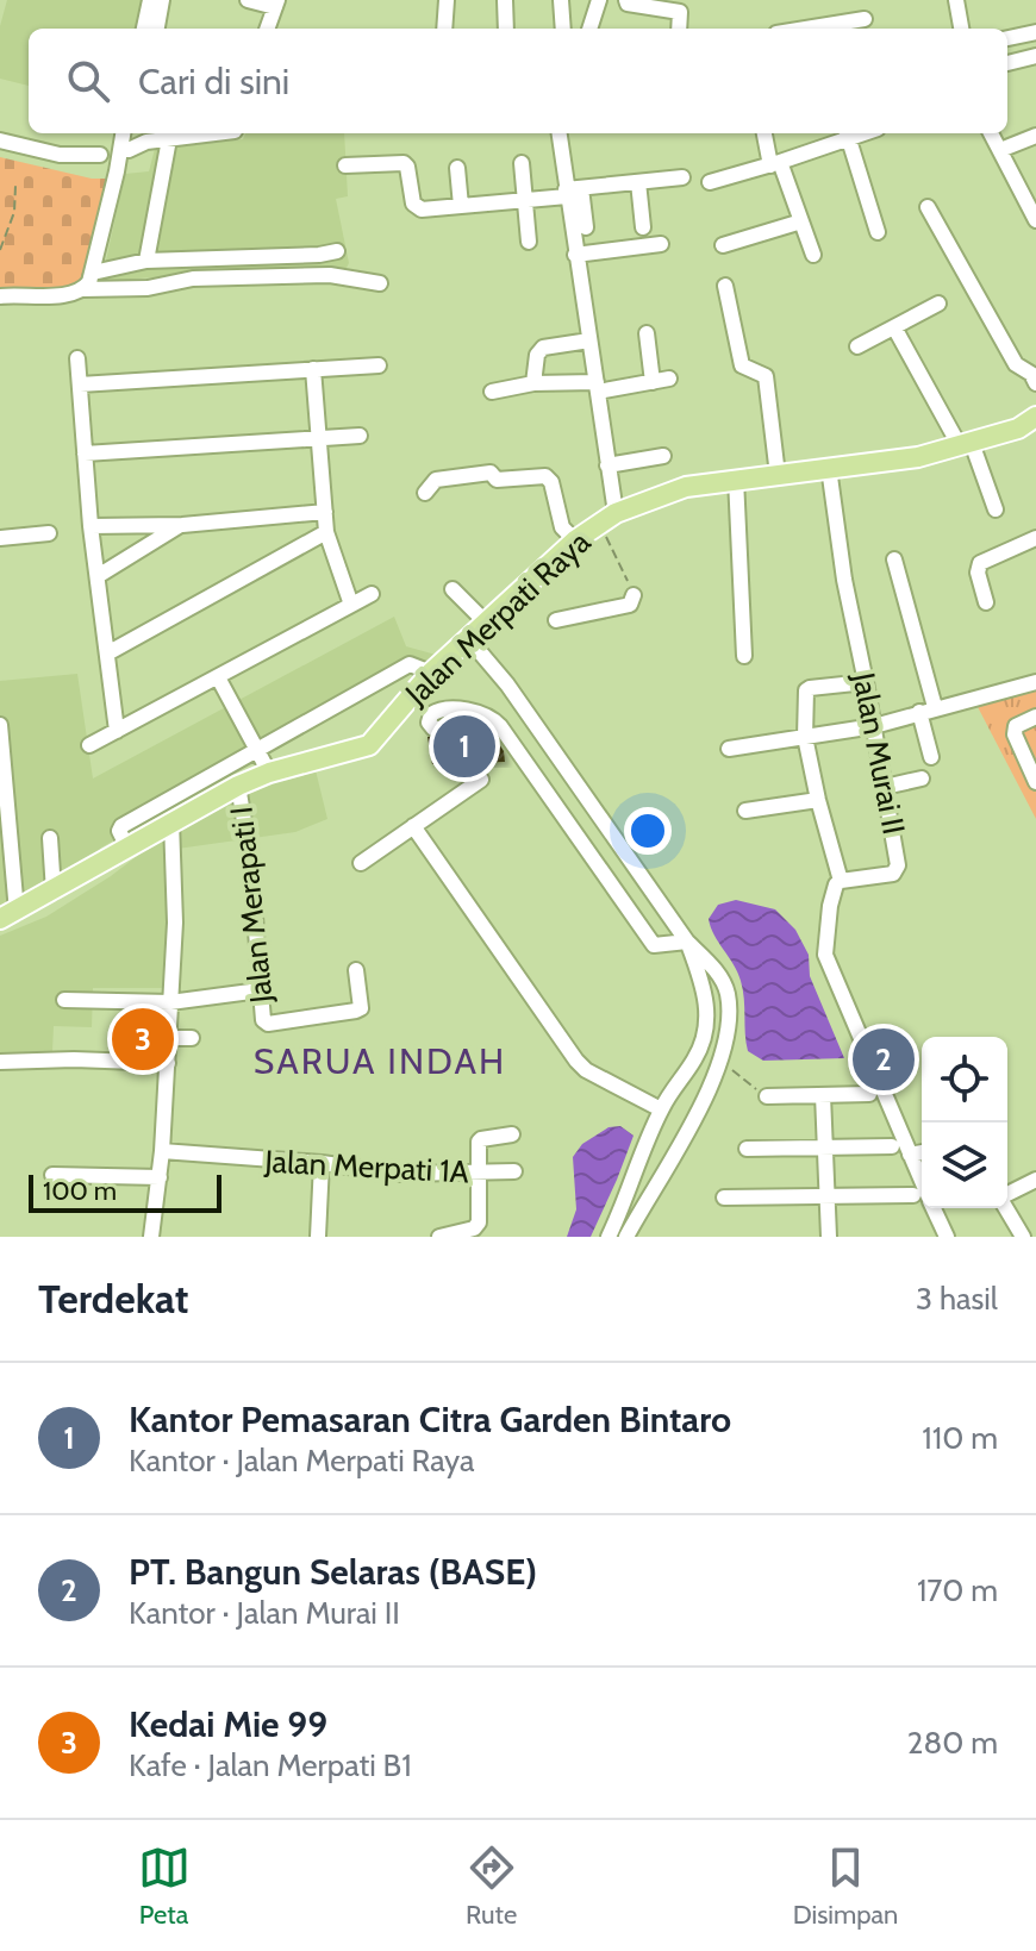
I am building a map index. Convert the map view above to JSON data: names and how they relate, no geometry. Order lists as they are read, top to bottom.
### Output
{
  "streets": {
    "main road": ["Jalan Merpati Raya"],
    "street": ["Jalan Murai II", "Jalan Merapati I", "Jalan Merpati 1A"]
  },
  "crossings": [
    ["Jalan Merpati Raya", "Jalan Murai II"],
    ["Jalan Merpati Raya", "Jalan Merapati I"]
  ],
  "districts": ["SARUA INDAH"],
  "scale_bar": "100 m",
  "page": {
    "search": "Cari di sini",
    "pins": ["1", "3", "2"],
    "scale": "100 m",
    "heading": ["Terdekat", "3 hasil"],
    "list": [
      {
        "mark": "1",
        "name": "Kantor Pemasaran Citra Garden Bintaro",
        "note": "Kantor · Jalan Merpati Raya",
        "value": "110 m"
      },
      {
        "mark": "2",
        "name": "PT. Bangun Selaras (BASE)",
        "note": "Kantor · Jalan Murai II",
        "value": "170 m"
      },
      {
        "mark": "3",
        "name": "Kedai Mie 99",
        "note": "Kafe · Jalan Merpati B1",
        "value": "280 m"
      }
    ],
    "nav": ["Peta", "Rute", "Disimpan"]
  }
}
